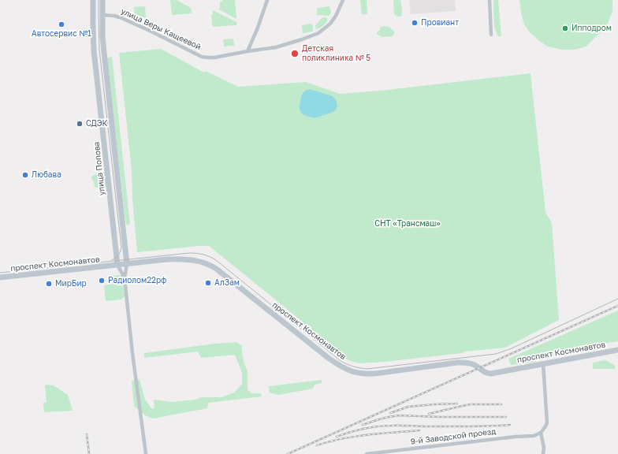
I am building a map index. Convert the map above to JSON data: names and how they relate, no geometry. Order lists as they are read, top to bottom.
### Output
{
  "streets": {
    "main road": ["улица Попова", "проспект Космонавтов"],
    "street": ["улица Веры Кащеевой", "9-й Заводской проезд"]
  },
  "crossings": [
    ["улица Веры Кащеевой", "улица Попова"],
    ["улица Попова", "проспект Космонавтов"]
  ],
  "parks": ["СНТ «Трансмаш»"],
  "places": [
    "Провиант",
    "Автосервис №1",
    "Ипподром",
    "Детская поликлиника № 5",
    "СДЭК",
    "Любава",
    "Радиолом22рф",
    "АлЗам",
    "МирБир"
  ]
}
